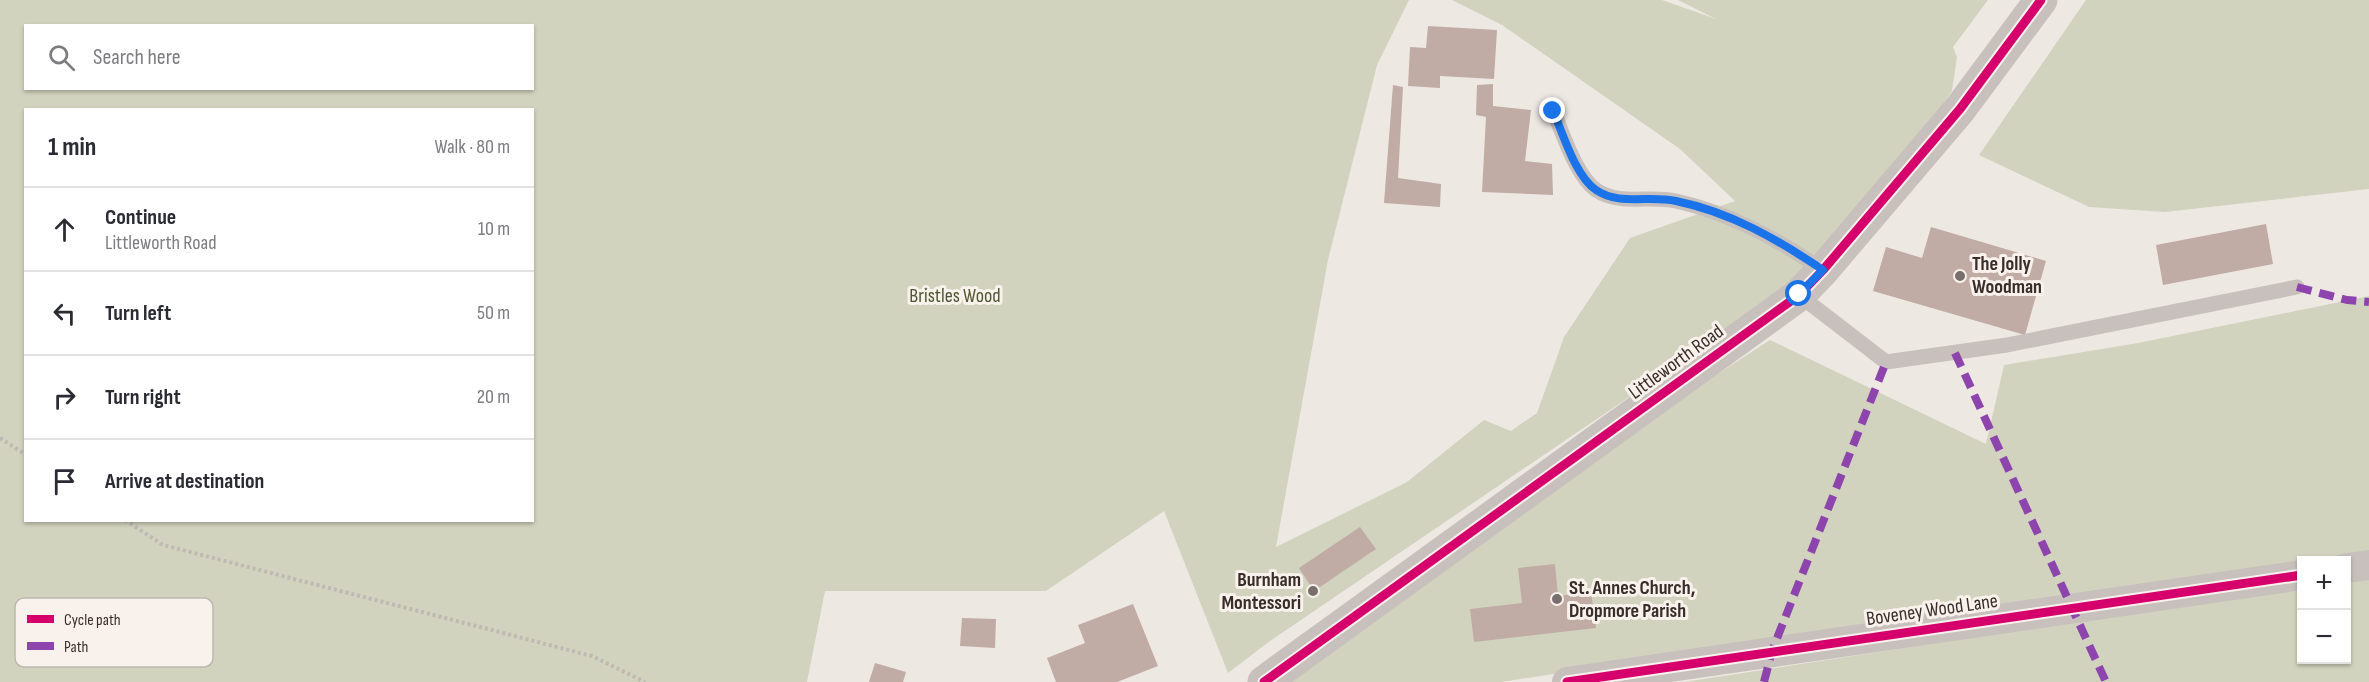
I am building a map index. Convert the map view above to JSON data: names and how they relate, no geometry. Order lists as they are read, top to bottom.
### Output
{
  "streets": {
    "street": ["Littleworth Road", "Boveney Wood Lane"]
  },
  "parks": ["Bristles Wood"],
  "places": ["The Jolly Woodman", "Burnham Montessori", "St. Annes Church, Dropmore Parish"],
  "legend": ["Cycle path", "Path"],
  "page": {
    "search": "Search here",
    "heading": ["1 min", "Walk · 80 m"],
    "list": [
      ["Continue", "Littleworth Road", "10 m"],
      ["Turn left", "50 m"],
      ["Turn right", "20 m"],
      "Arrive at destination"
    ],
    "map_buttons": ["+", "−"]
  }
}
